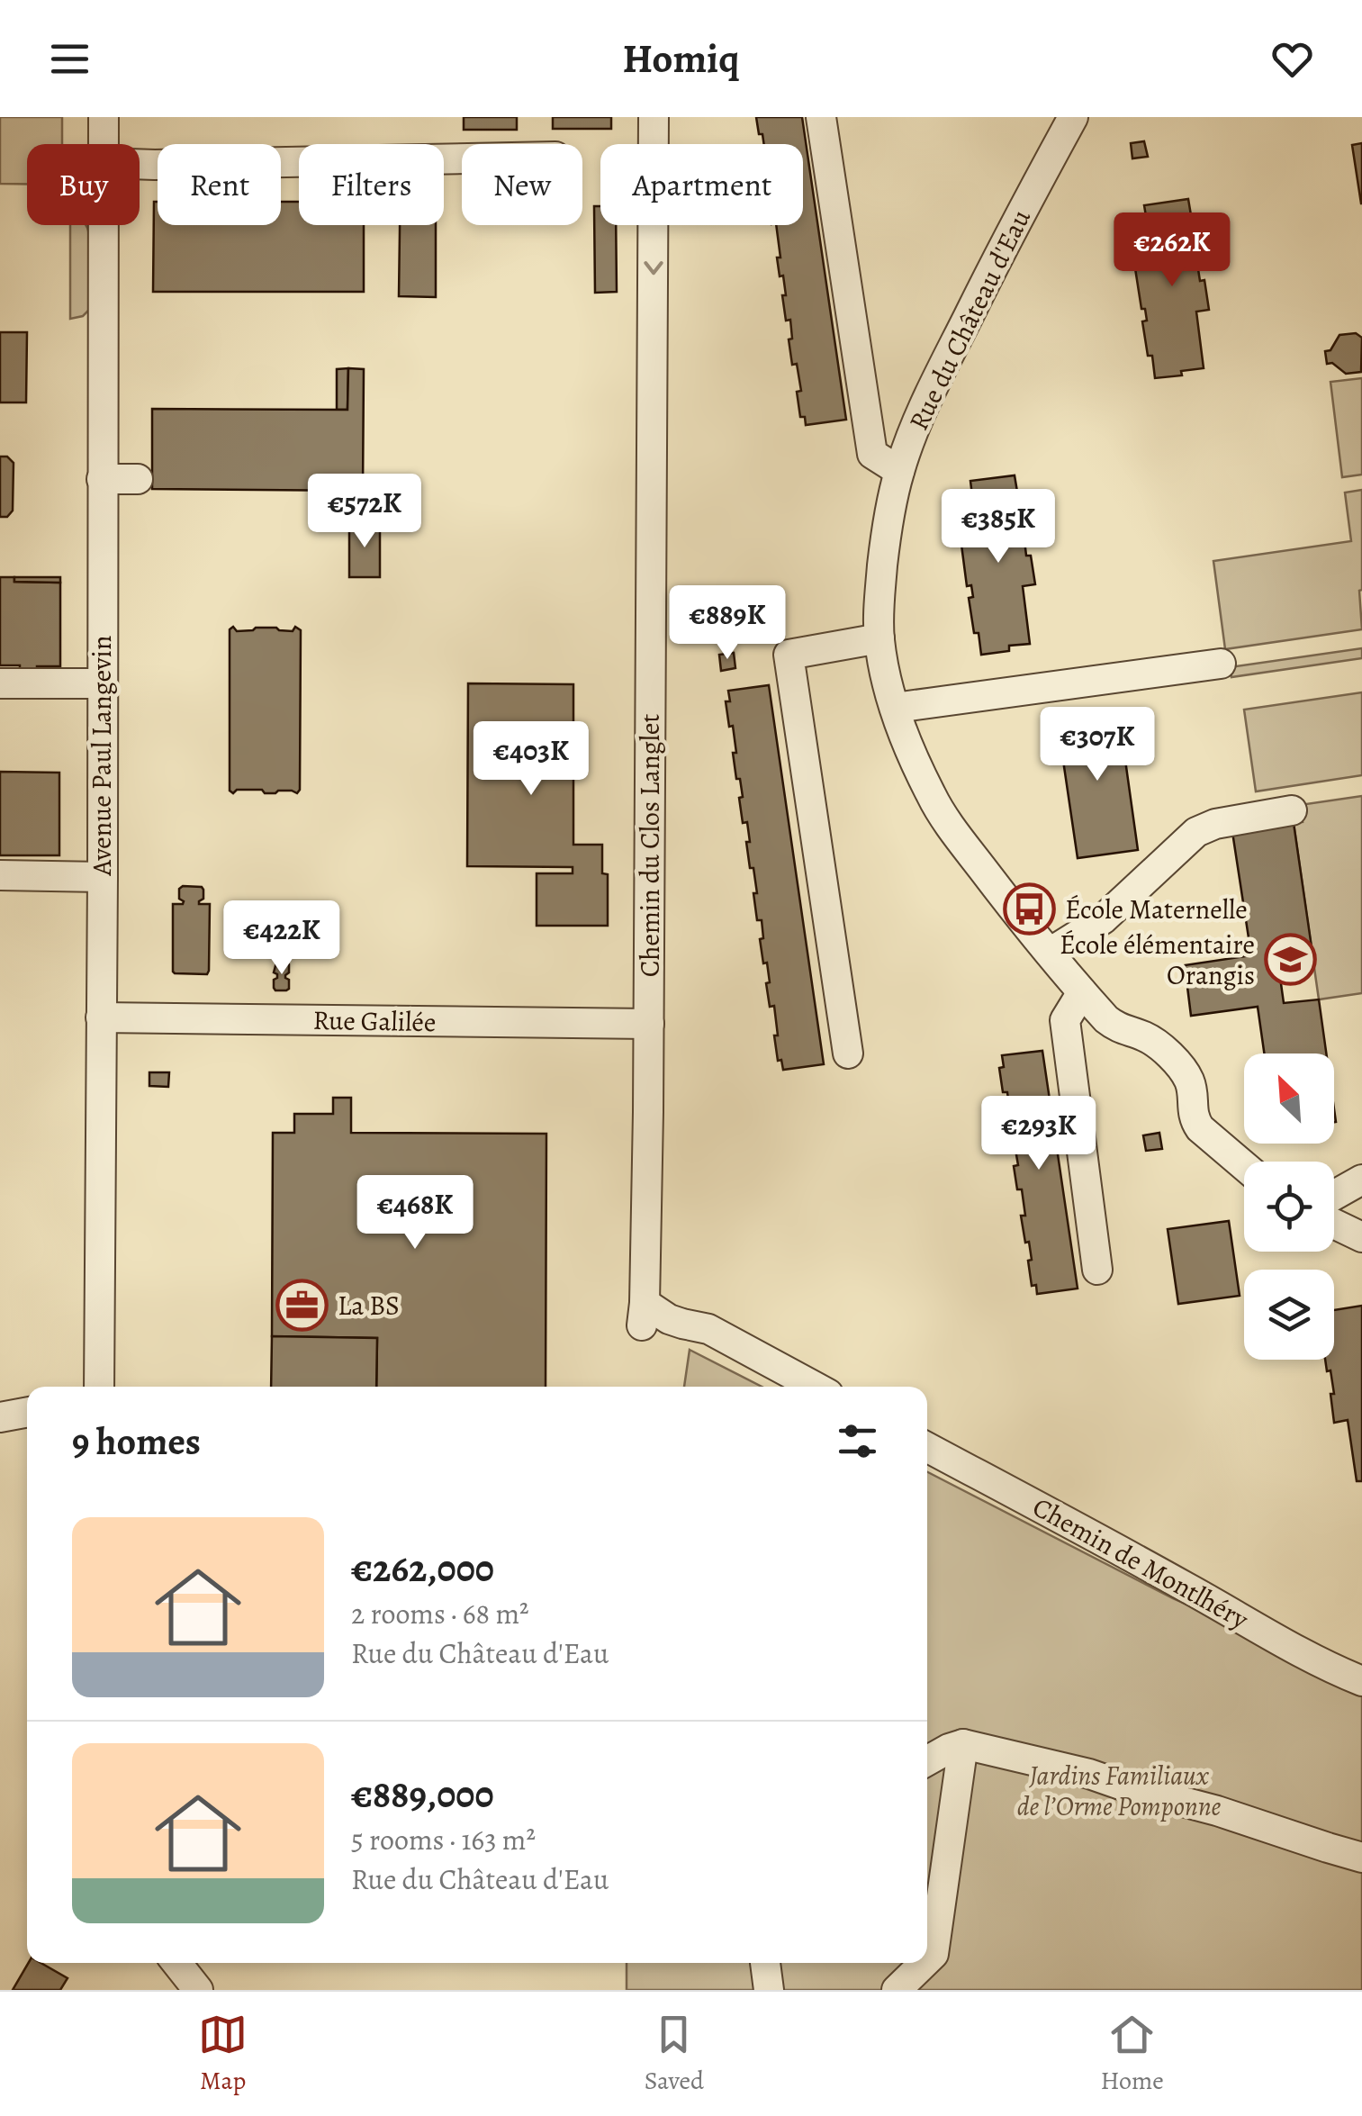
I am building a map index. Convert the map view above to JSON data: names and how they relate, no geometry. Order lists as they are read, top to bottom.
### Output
{
  "streets": {
    "street": [
      "Rue du Château d'Eau",
      "Avenue Paul Langevin",
      "Chemin du Clos Langlet",
      "Rue Galilée",
      "Chemin de Montlhéry"
    ]
  },
  "crossings": [
    ["Avenue Paul Langevin", "Rue Galilée"],
    ["Chemin du Clos Langlet", "Rue Galilée"]
  ],
  "parks": ["Jardins Familiaux de l’Orme Pomponne"],
  "places": {
    "bus stop": ["École Maternelle"],
    "school or university": ["École élémentaire Orangis"],
    "office": ["La BS"]
  },
  "north": "top left",
  "page": {
    "header": "Homiq",
    "chip": [
      "Buy",
      "Rent",
      "Filters",
      "New",
      "Apartment"
    ],
    "price": [
      "€262K",
      "€572K",
      "€385K",
      "€889K",
      "€307K",
      "€403K",
      "€422K",
      "€293K",
      "€468K"
    ],
    "heading": "9 homes",
    "list": [
      {
        "name": "€262,000",
        "note": "2 rooms · 68 m² · Rue du Château d'Eau"
      },
      {
        "name": "€889,000",
        "note": "5 rooms · 163 m² · Rue du Château d'Eau"
      }
    ],
    "tabs": ["Map", "Saved", "Home"]
  }
}
